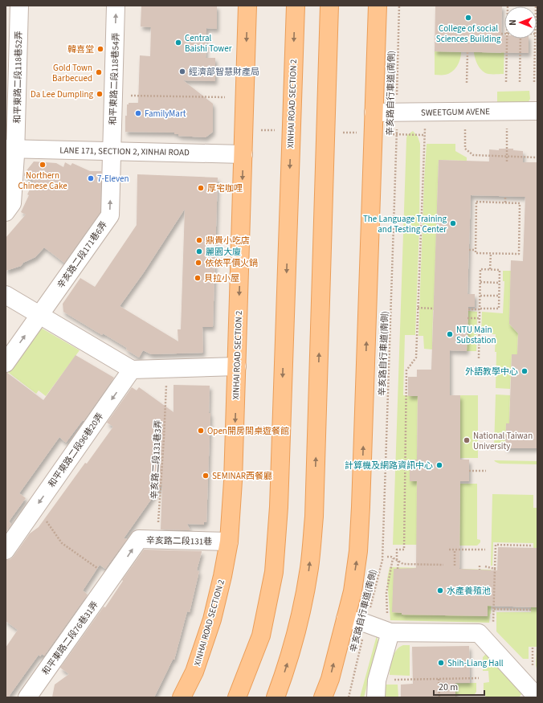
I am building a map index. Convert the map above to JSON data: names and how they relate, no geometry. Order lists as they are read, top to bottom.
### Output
{
  "streets": {
    "main road": ["XINHAI ROAD SECTION 2"],
    "street": [
      "和平東路二段118巷52弄",
      "和平東路二段118巷54弄",
      "SWEETGUM AVENE",
      "LANE 171, SECTION 2, XINHAI ROAD",
      "辛亥路二段171巷6弄",
      "和平東路二段96巷20弄",
      "辛亥路二段131巷",
      "和平東路二段76巷31弄"
    ],
    "path": ["辛亥路自行車道(南側)", "辛亥路二段131巷3弄"]
  },
  "crossings": [
    ["和平東路二段118巷52弄", "LANE 171, SECTION 2, XINHAI ROAD"],
    ["和平東路二段118巷54弄", "LANE 171, SECTION 2, XINHAI ROAD"],
    ["和平東路二段118巷54弄", "辛亥路二段171巷6弄"],
    ["辛亥路自行車道(南側)", "SWEETGUM AVENE"],
    ["XINHAI ROAD SECTION 2", "LANE 171, SECTION 2, XINHAI ROAD"],
    ["XINHAI ROAD SECTION 2", "辛亥路二段131巷"],
    ["LANE 171, SECTION 2, XINHAI ROAD", "辛亥路二段171巷6弄"],
    ["辛亥路二段131巷3弄", "辛亥路二段131巷"],
    ["辛亥路二段131巷", "和平東路二段76巷31弄"]
  ],
  "one_way": [
    "和平東路二段118巷54弄",
    "辛亥路二段171巷6弄",
    "和平東路二段96巷20弄",
    "辛亥路二段131巷"
  ],
  "places": [
    "College of social Sciences Building",
    "Central Baishi Tower",
    "韓喜堂",
    "經濟部智慧財產局",
    "Gold Town Barbecued",
    "Da Lee Dumpling",
    "FamilyMart",
    "Northern Chinese Cake",
    "7-Eleven",
    "厚宅咖哩",
    "The Language Training and Testing Center",
    "鼎貴小吃店",
    "麗園大廈",
    "依依平價火鍋",
    "貝拉小屋",
    "NTU Main Substation",
    "外語教學中心",
    "Open開房間桌遊餐館",
    "National Taiwan University",
    "計算機及網路資訊中心",
    "SEMINAR西餐廳",
    "水產養殖池",
    "Shih-Liang Hall"
  ],
  "scale_bar": "20 m",
  "north": "left"
}
